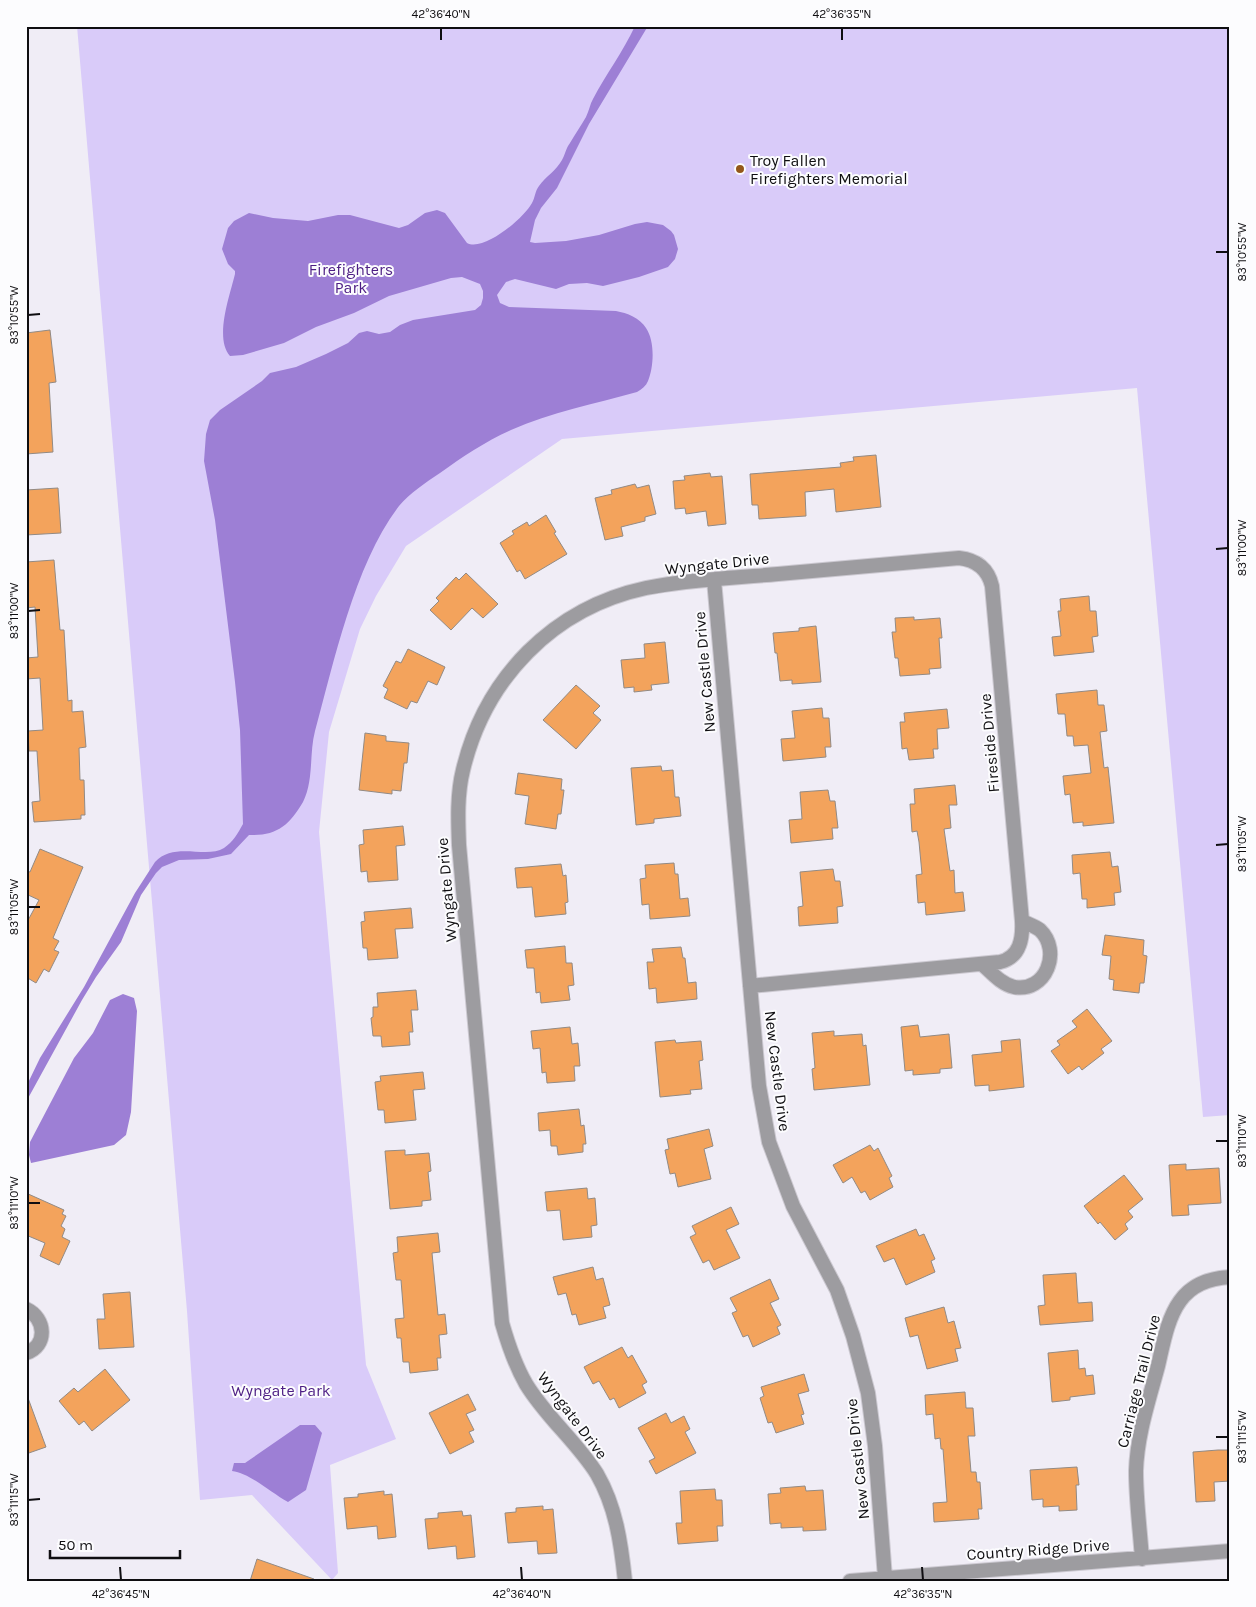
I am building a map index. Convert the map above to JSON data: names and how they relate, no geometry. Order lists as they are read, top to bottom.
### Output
{
  "streets": {
    "street": [
      "Wyngate Drive",
      "New Castle Drive",
      "Fireside Drive",
      "Carriage Trail Drive",
      "Country Ridge Drive"
    ]
  },
  "crossings": [
    ["Wyngate Drive", "New Castle Drive"],
    ["Wyngate Drive", "Fireside Drive"],
    ["New Castle Drive", "Fireside Drive"],
    ["New Castle Drive", "Country Ridge Drive"],
    ["Carriage Trail Drive", "Country Ridge Drive"]
  ],
  "parks": ["Firefighters Park", "Wyngate Park"],
  "places": ["Troy Fallen Firefighters Memorial"],
  "scale_bar": "50 m",
  "coordinates": [
    "42°36'40\"N",
    "42°36'35\"N",
    "83°10'55\"W",
    "83°11'00\"W",
    "83°11'05\"W",
    "83°11'10\"W",
    "83°11'15\"W",
    "42°36'45\"N"
  ]
}
